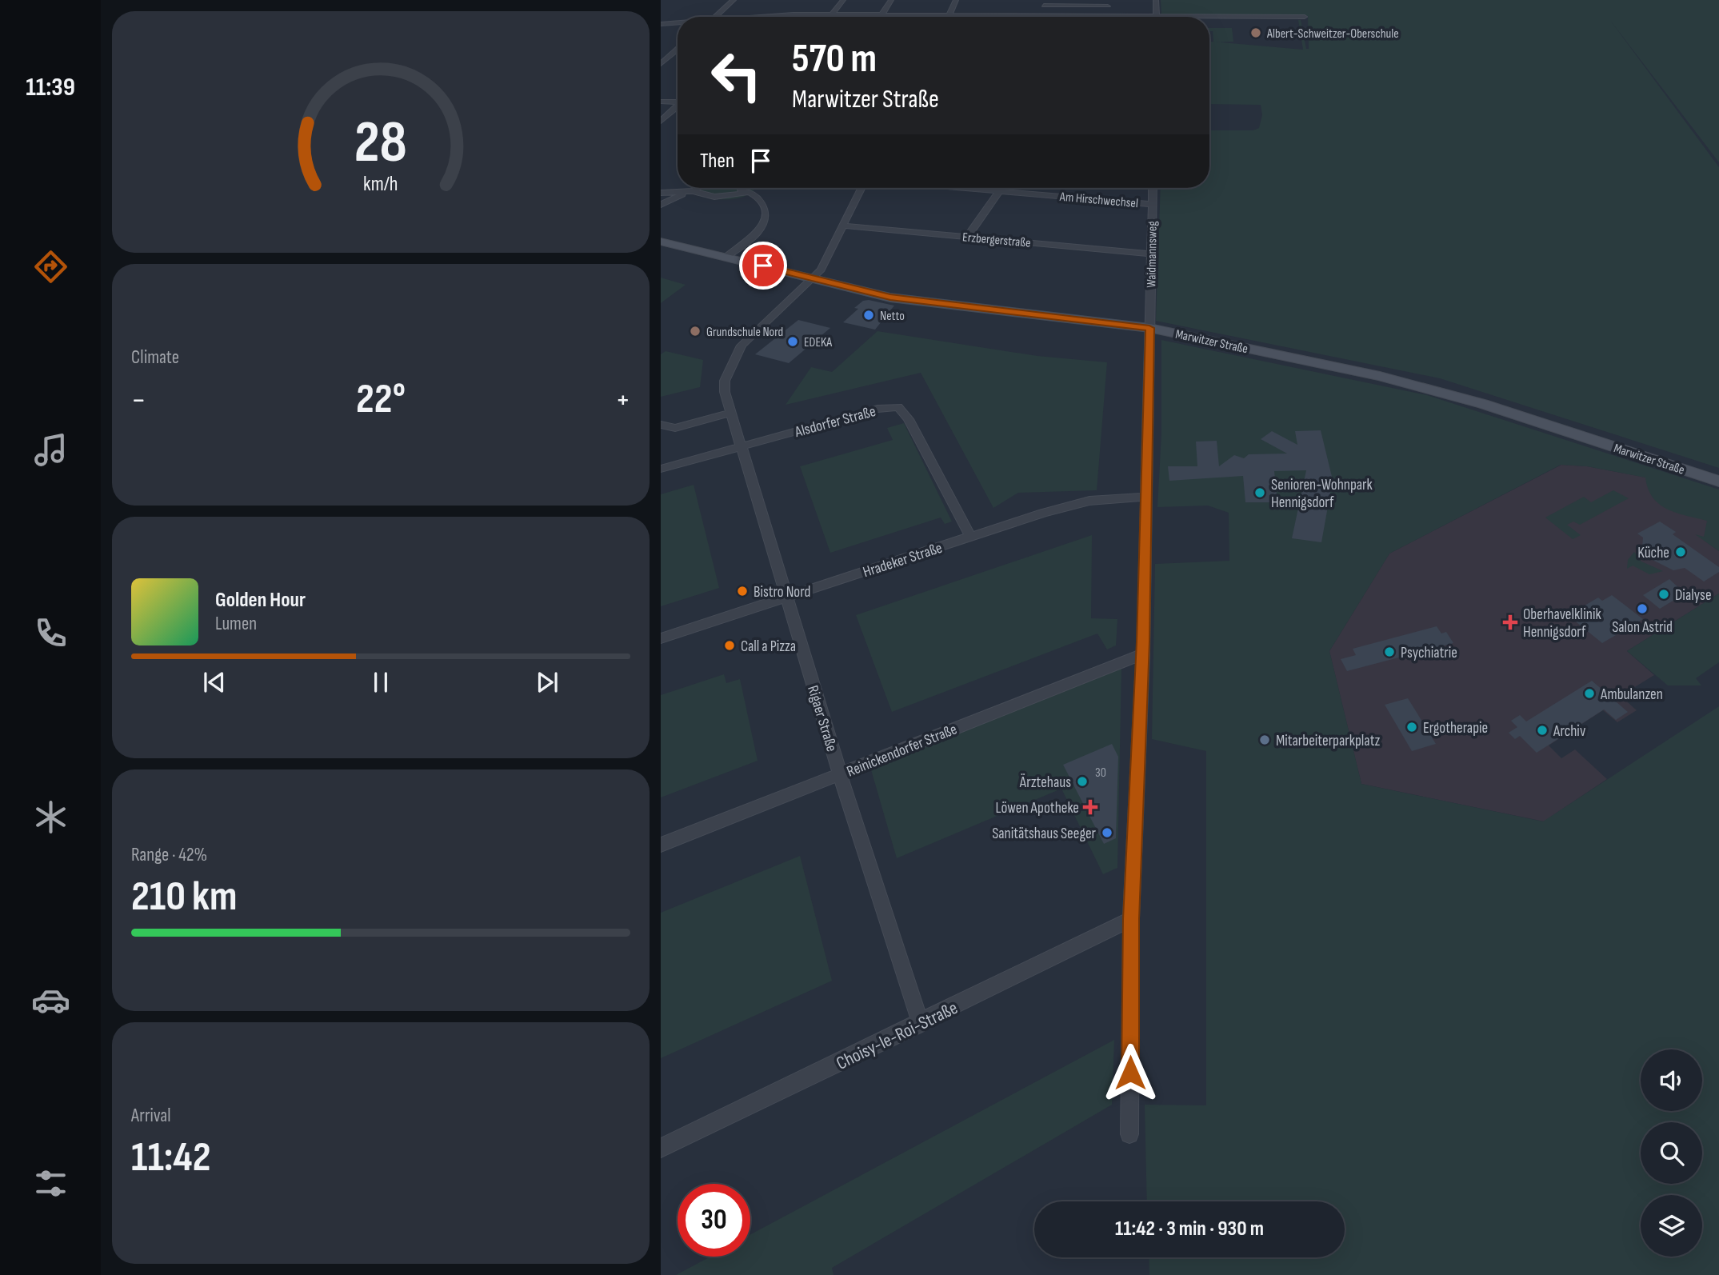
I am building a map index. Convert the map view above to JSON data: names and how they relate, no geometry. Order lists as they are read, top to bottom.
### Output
{
  "streets": {
    "main road": ["Marwitzer Straße"],
    "street": [
      "Am Hirschwechsel",
      "Erzbergerstraße",
      "Waidmannsweg",
      "Alsdorfer Straße",
      "Hradeker Straße",
      "Rigaer Straße",
      "Reinickendorfer Straße",
      "Choisy-le-Roi-Straße"
    ]
  },
  "crossings": [
    ["Am Hirschwechsel", "Waidmannsweg"],
    ["Erzbergerstraße", "Waidmannsweg"],
    ["Erzbergerstraße", "Rigaer Straße"],
    ["Waidmannsweg", "Marwitzer Straße"],
    ["Waidmannsweg", "Hradeker Straße"],
    ["Waidmannsweg", "Reinickendorfer Straße"],
    ["Waidmannsweg", "Choisy-le-Roi-Straße"],
    ["Marwitzer Straße", "Rigaer Straße"],
    ["Alsdorfer Straße", "Hradeker Straße"],
    ["Alsdorfer Straße", "Rigaer Straße"],
    ["Hradeker Straße", "Rigaer Straße"],
    ["Rigaer Straße", "Reinickendorfer Straße"],
    ["Rigaer Straße", "Choisy-le-Roi-Straße"]
  ],
  "places": {
    "other": [
      "Albert-Schweitzer-Oberschule",
      "Netto",
      "Grundschule Nord",
      "EDEKA",
      "Senioren-Wohnpark Hennigsdorf",
      "Küche",
      "Bistro Nord",
      "Dialyse",
      "Salon Astrid",
      "Call a Pizza",
      "Psychiatrie",
      "Ambulanzen",
      "Ergotherapie",
      "Archiv",
      "Mitarbeiterparkplatz",
      "Ärztehaus",
      "Sanitätshaus Seeger"
    ],
    "health": ["Oberhavelklinik Hennigsdorf", "Löwen Apotheke"]
  },
  "house_numbers": ["30"],
  "page": {
    "tabs": "11:39",
    "turn": ["570 m", "Marwitzer Straße"],
    "then": "Then",
    "tile": [
      "Climate",
      ["Range · 42%", "210 km"],
      ["Arrival", "11:42"]
    ],
    "heat": ["−", "22°", "+"],
    "song": ["Golden Hour", "Lumen"],
    "limit": "30",
    "trip": "11:42 · 3 min · 930 m",
    "gauge": ["28", "km/h"]
  }
}
